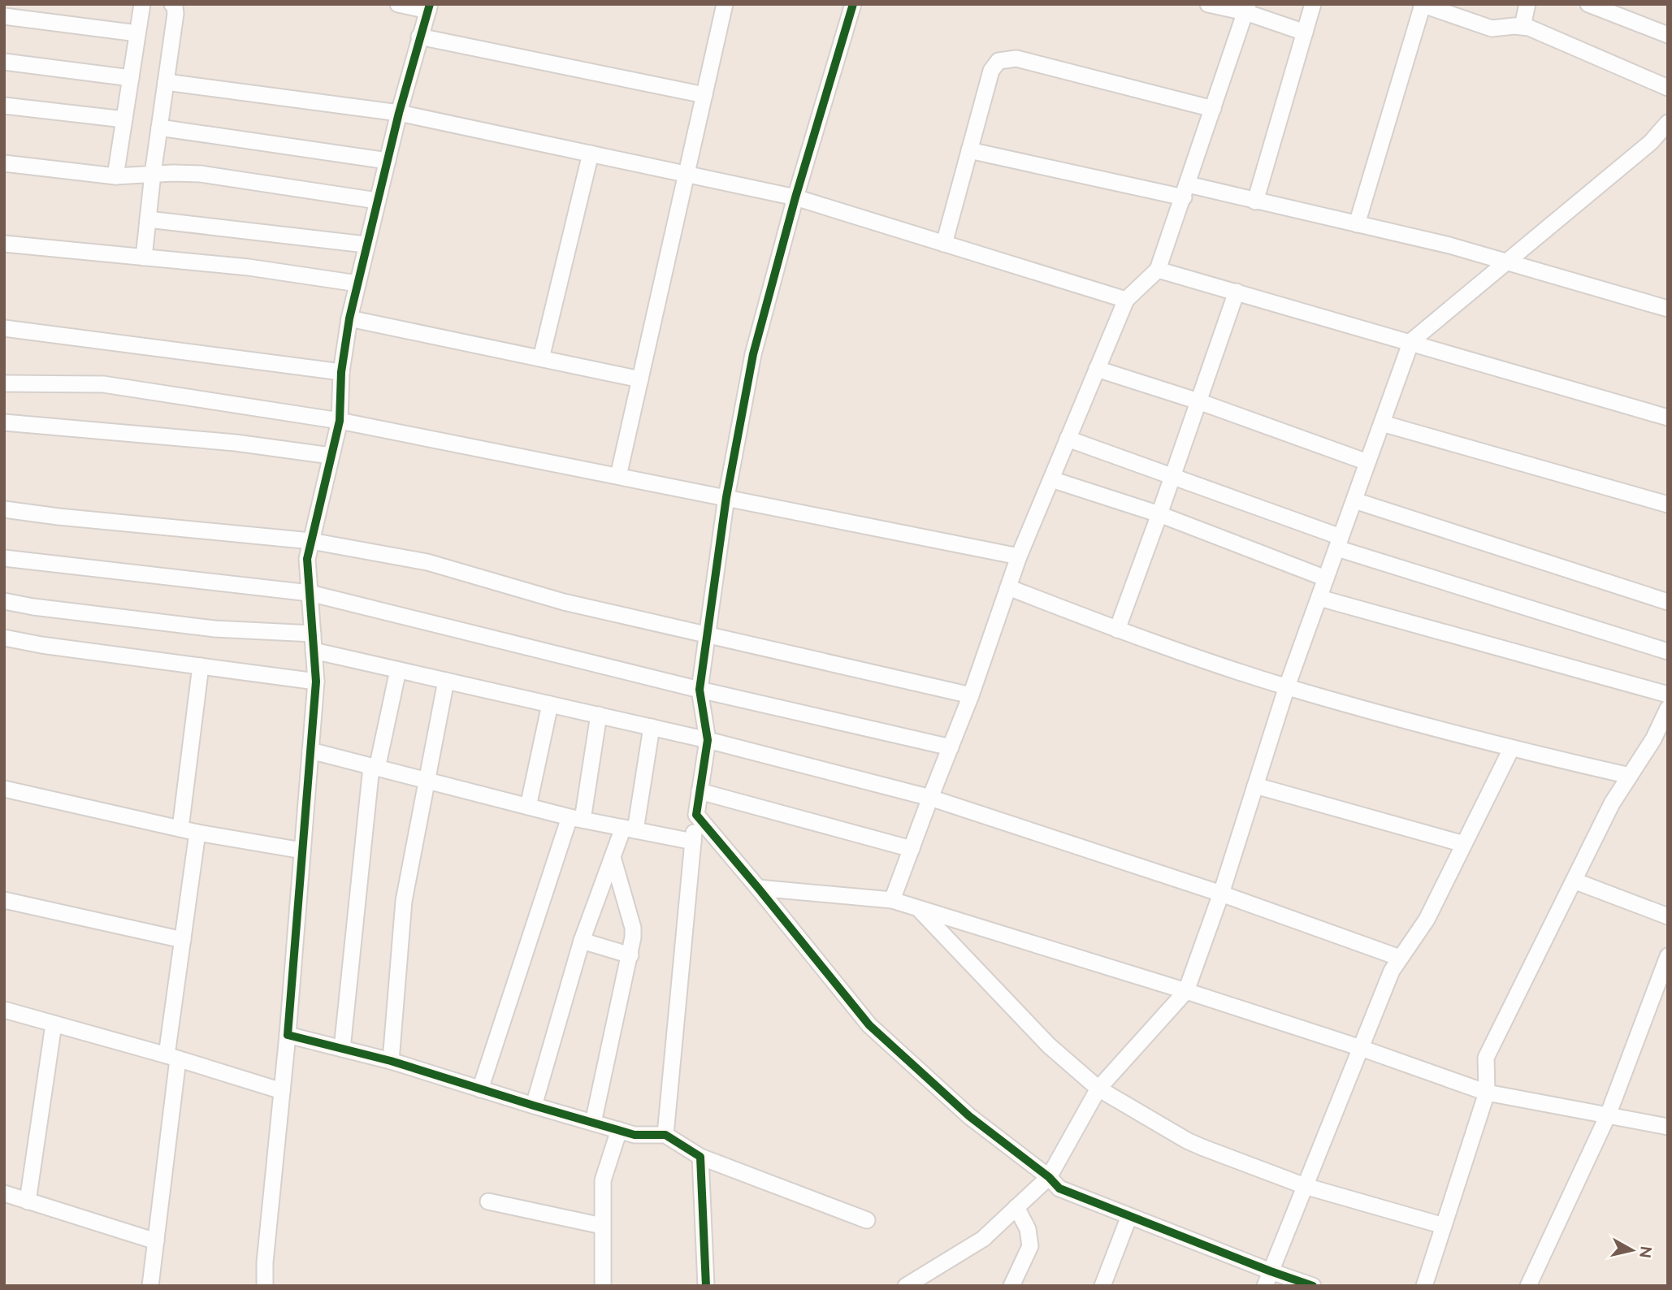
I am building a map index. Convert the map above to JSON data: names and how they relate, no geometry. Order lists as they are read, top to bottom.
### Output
{
  "north": "right"
}
